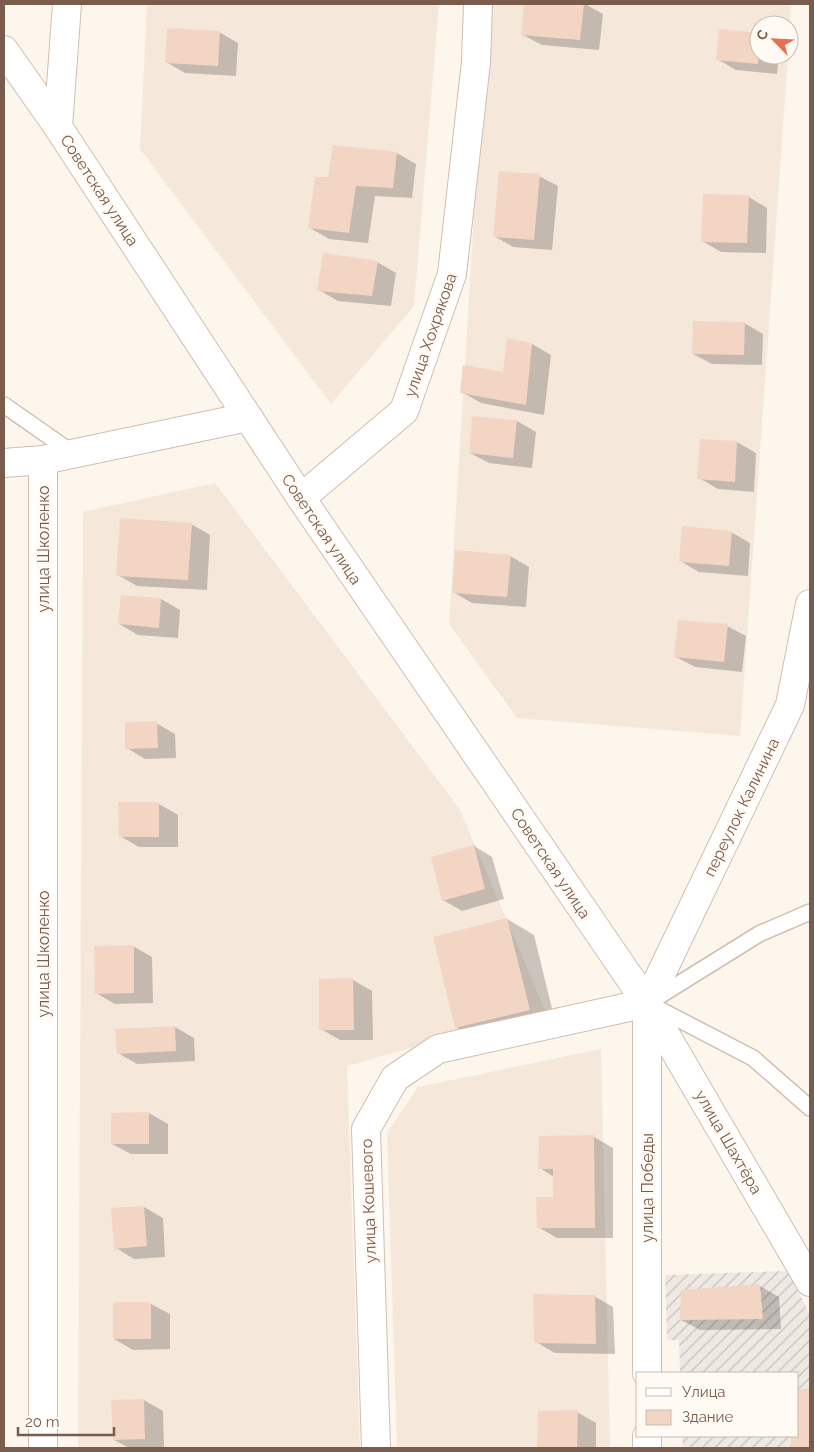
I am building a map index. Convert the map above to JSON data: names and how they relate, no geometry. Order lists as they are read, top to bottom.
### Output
{
  "streets": {
    "street": [
      "Советская улица",
      "улица Хохрякова",
      "улица Школенко",
      "переулок Калинина",
      "улица Шахтёра",
      "улица Победы",
      "улица Кошевого"
    ]
  },
  "crossings": [
    ["Советская улица", "улица Хохрякова"],
    ["Советская улица", "переулок Калинина"],
    ["Советская улица", "улица Шахтёра"],
    ["Советская улица", "улица Победы"],
    ["Советская улица", "улица Кошевого"],
    ["переулок Калинина", "улица Шахтёра"],
    ["переулок Калинина", "улица Победы"],
    ["переулок Калинина", "улица Кошевого"],
    ["улица Шахтёра", "улица Победы"],
    ["улица Шахтёра", "улица Кошевого"],
    ["улица Победы", "улица Кошевого"]
  ],
  "legend": ["Улица", "Здание"],
  "scale_bar": "20 m",
  "north": "top left"
}
